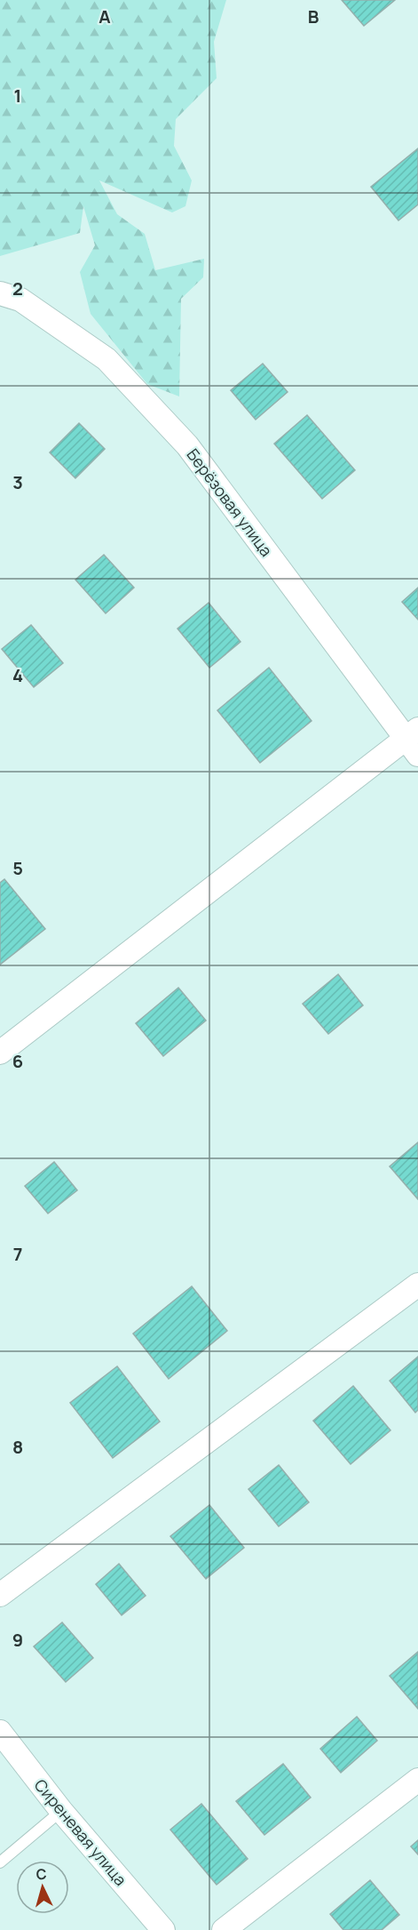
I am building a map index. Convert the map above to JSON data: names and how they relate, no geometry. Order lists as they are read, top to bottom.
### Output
{
  "streets": {
    "street": ["Берёзовая улица", "Сиреневая улица"]
  },
  "north": "top",
  "grid": {
    "columns": ["A", "B"],
    "rows": [
      "1",
      "2",
      "3",
      "4",
      "5",
      "6",
      "7",
      "8",
      "9"
    ]
  }
}
